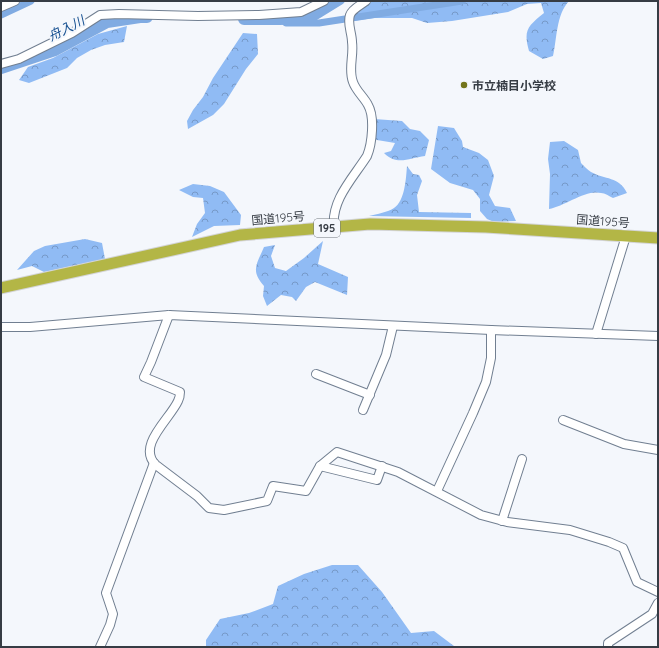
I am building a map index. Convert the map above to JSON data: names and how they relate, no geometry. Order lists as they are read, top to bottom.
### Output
{
  "streets": {
    "highway": ["国道195号", "195"]
  },
  "water": ["舟入川"],
  "places": ["市立楠目小学校"]
}
